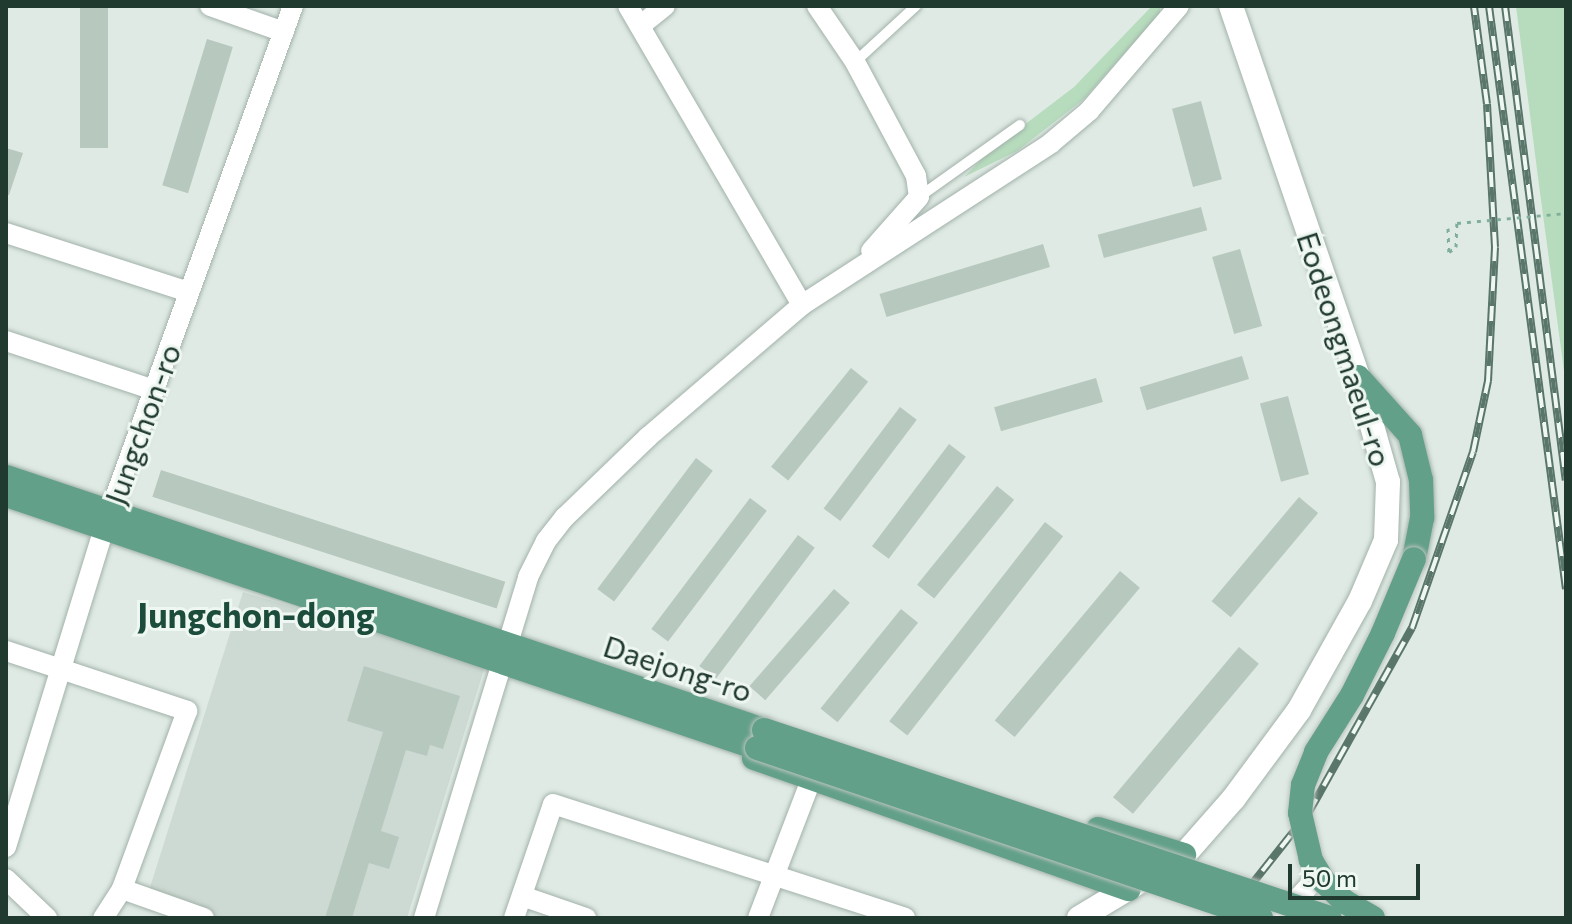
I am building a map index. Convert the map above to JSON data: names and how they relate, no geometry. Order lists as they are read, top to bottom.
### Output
{
  "streets": {
    "main road": ["Eodeongmaeul-ro", "Daejong-ro"],
    "street": ["Jungchon-ro"]
  },
  "crossings": [
    ["Jungchon-ro", "Daejong-ro"]
  ],
  "districts": ["Jungchon-dong"],
  "scale_bar": "50 m"
}
